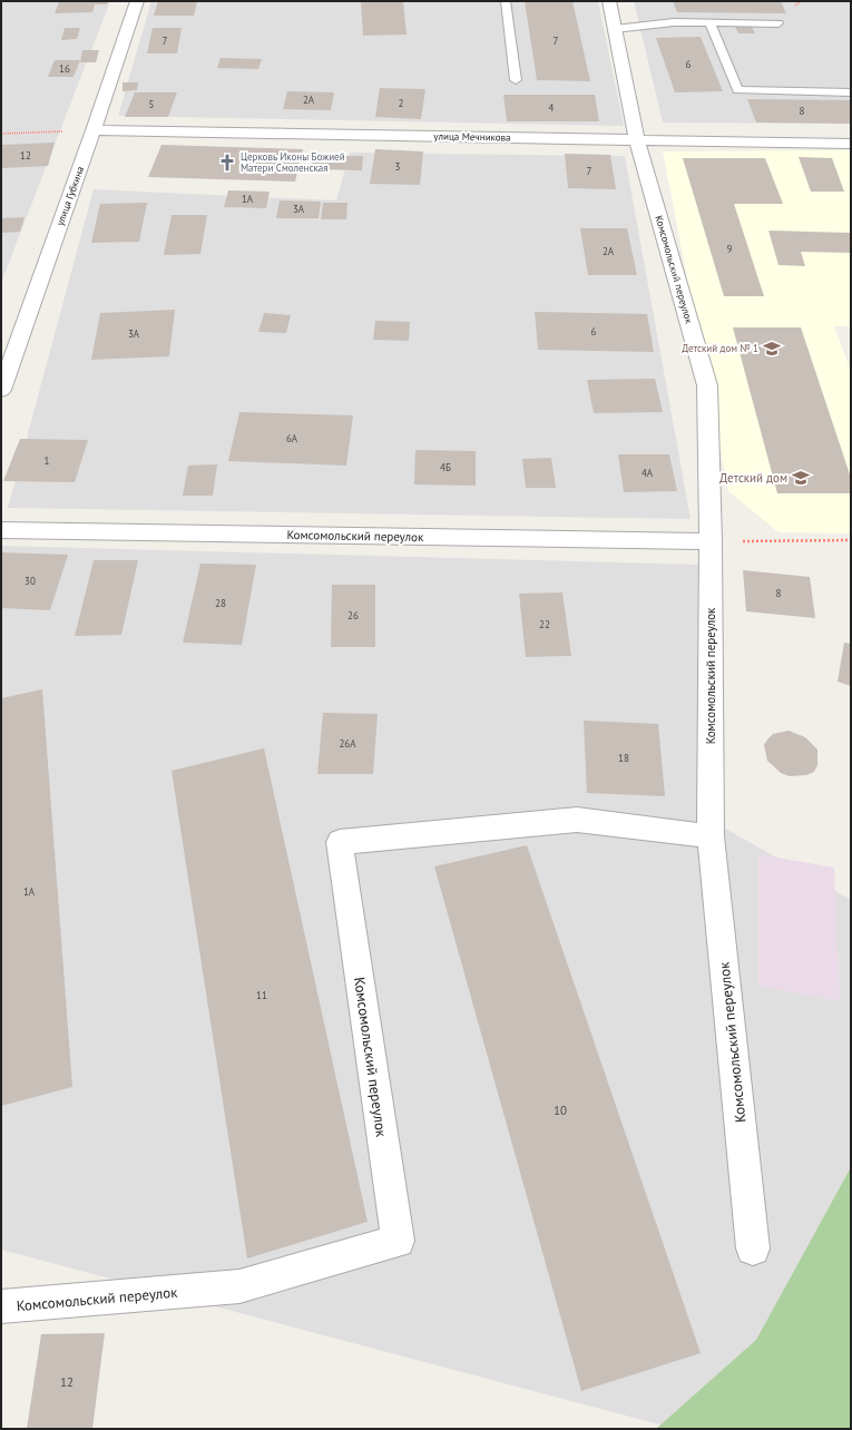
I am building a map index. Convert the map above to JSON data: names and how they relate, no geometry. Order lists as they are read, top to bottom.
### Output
{
  "streets": {
    "street": ["улица Мечникова", "улица Губкина", "Комсомольский переулок"]
  },
  "crossings": [
    ["улица Мечникова", "улица Губкина"],
    ["улица Мечникова", "Комсомольский переулок"]
  ],
  "places": {
    "church": ["Церковь Иконы Божией Матери Смоленская"],
    "school or university": ["Детский дом № 1", "Детский дом"]
  },
  "house_numbers": [
    "7",
    "7",
    "6",
    "16",
    "2А",
    "2",
    "5",
    "4",
    "8",
    "12",
    "3",
    "7",
    "1А",
    "3А",
    "9",
    "2А",
    "6",
    "3А",
    "6А",
    "1",
    "4Б",
    "4А",
    "30",
    "8",
    "28",
    "26",
    "22",
    "26А",
    "18",
    "1А",
    "11",
    "10",
    "12"
  ]
}
